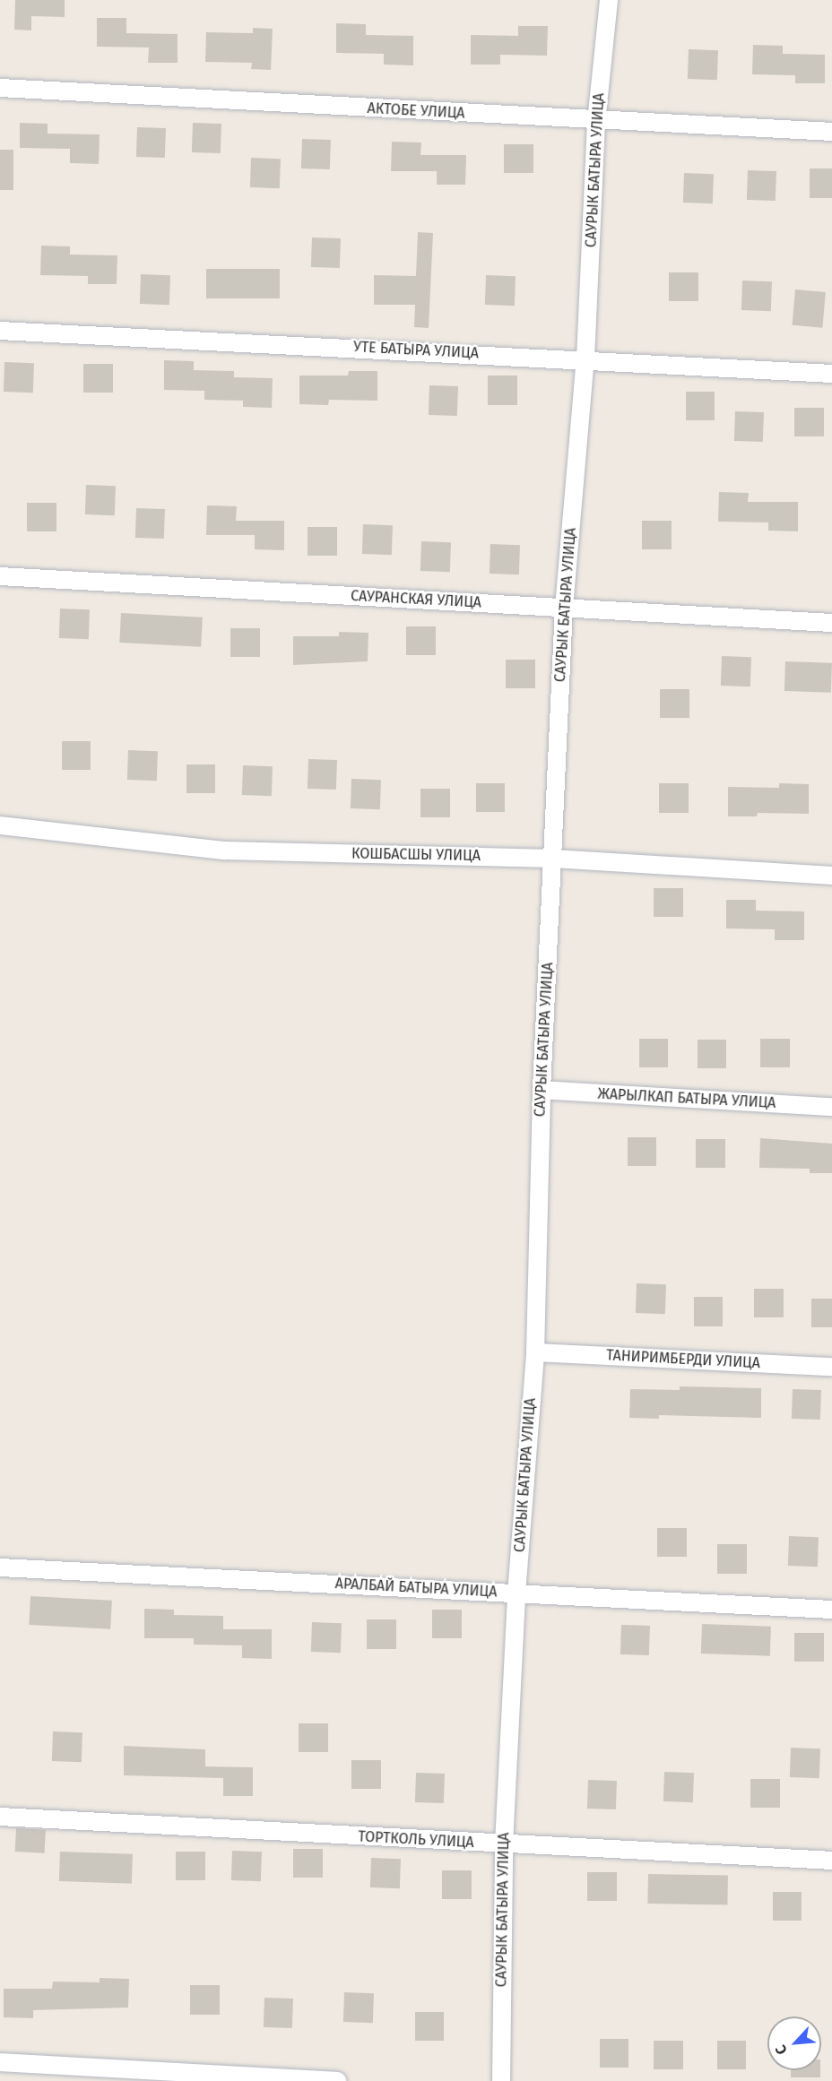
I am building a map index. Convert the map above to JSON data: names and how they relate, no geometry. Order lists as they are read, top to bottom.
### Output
{
  "streets": {
    "street": [
      "АКТОБЕ УЛИЦА",
      "САУРЫК БАТЫРА УЛИЦА",
      "УТЕ БАТЫРА УЛИЦА",
      "САУРАНСКАЯ УЛИЦА",
      "КОШБАСШЫ УЛИЦА",
      "ЖАРЫЛКАП БАТЫРА УЛИЦА",
      "ТАНИРИМБЕРДИ УЛИЦА",
      "АРАЛБАЙ БАТЫРА УЛИЦА",
      "ТОРТКОЛЬ УЛИЦА"
    ]
  },
  "crossings": [
    ["АКТОБЕ УЛИЦА", "САУРЫК БАТЫРА УЛИЦА"],
    ["САУРЫК БАТЫРА УЛИЦА", "УТЕ БАТЫРА УЛИЦА"],
    ["САУРЫК БАТЫРА УЛИЦА", "САУРАНСКАЯ УЛИЦА"],
    ["САУРЫК БАТЫРА УЛИЦА", "КОШБАСШЫ УЛИЦА"],
    ["САУРЫК БАТЫРА УЛИЦА", "ЖАРЫЛКАП БАТЫРА УЛИЦА"],
    ["САУРЫК БАТЫРА УЛИЦА", "ТАНИРИМБЕРДИ УЛИЦА"],
    ["САУРЫК БАТЫРА УЛИЦА", "АРАЛБАЙ БАТЫРА УЛИЦА"],
    ["САУРЫК БАТЫРА УЛИЦА", "ТОРТКОЛЬ УЛИЦА"]
  ],
  "north": "bottom left"
}
